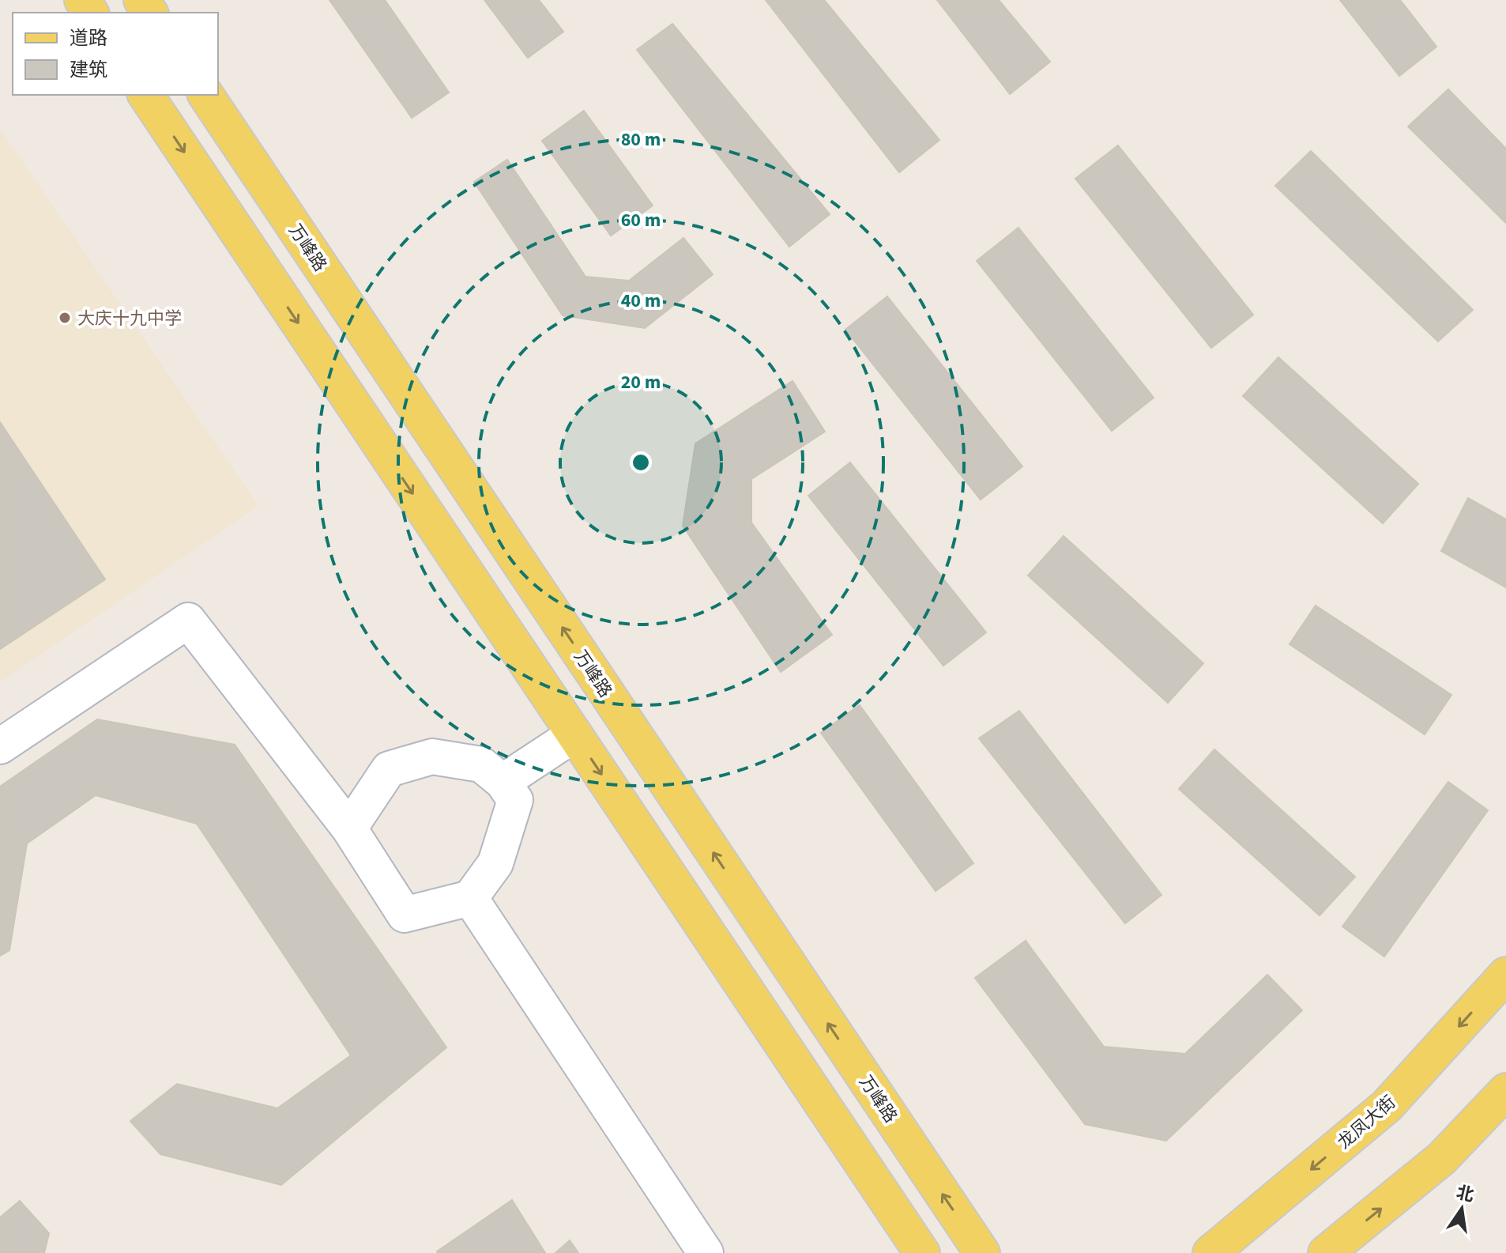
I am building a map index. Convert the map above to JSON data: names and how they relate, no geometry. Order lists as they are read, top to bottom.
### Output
{
  "streets": {
    "main road": ["万峰路", "龙凤大街"]
  },
  "places": ["大庆十九中学"],
  "legend": ["道路", "建筑"],
  "north": "top",
  "rings": [
    "80 m",
    "60 m",
    "40 m",
    "20 m"
  ]
}
